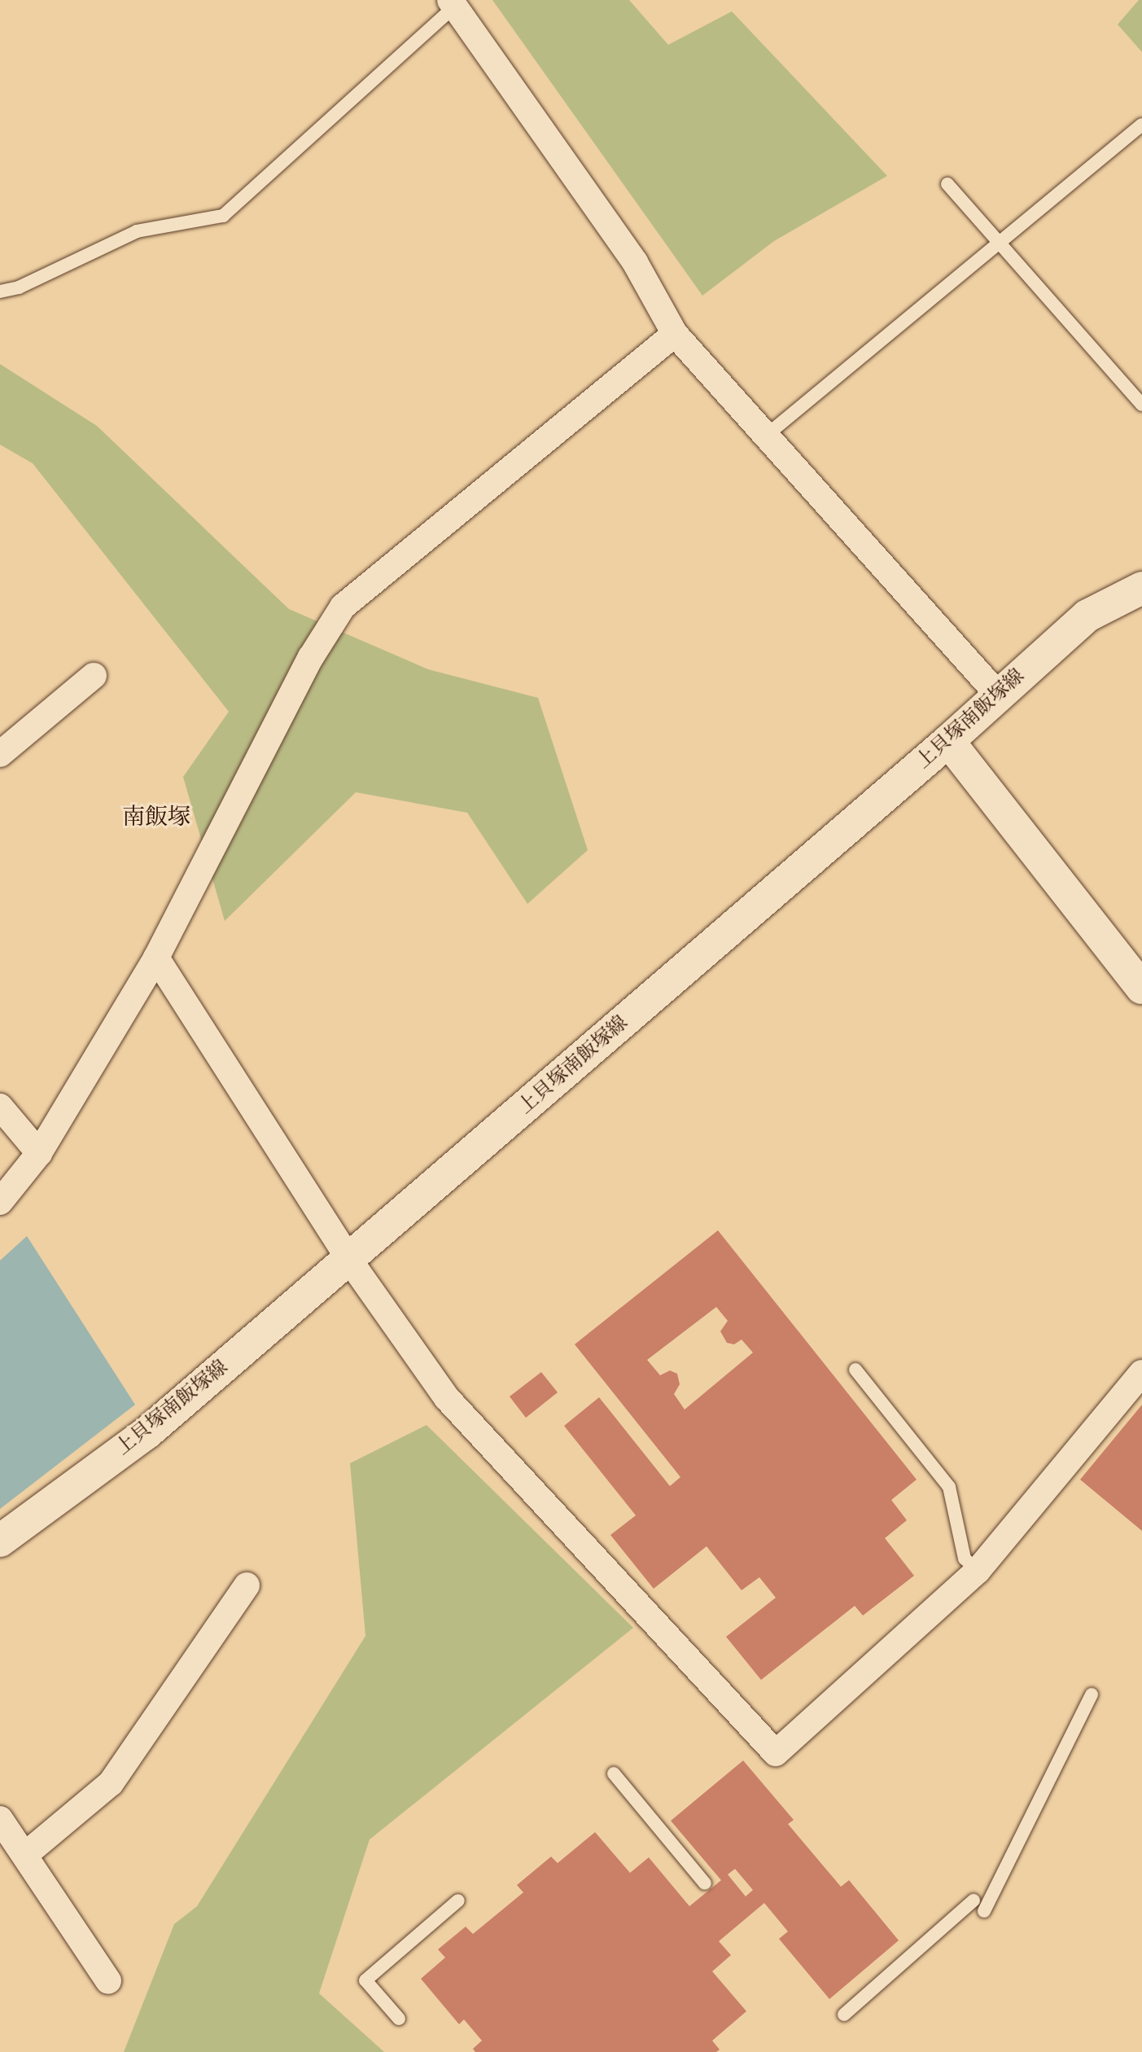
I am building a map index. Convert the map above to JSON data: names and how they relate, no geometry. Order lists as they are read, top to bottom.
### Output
{
  "streets": {
    "street": ["上貝塚南飯塚線"]
  },
  "districts": ["南飯塚"]
}
